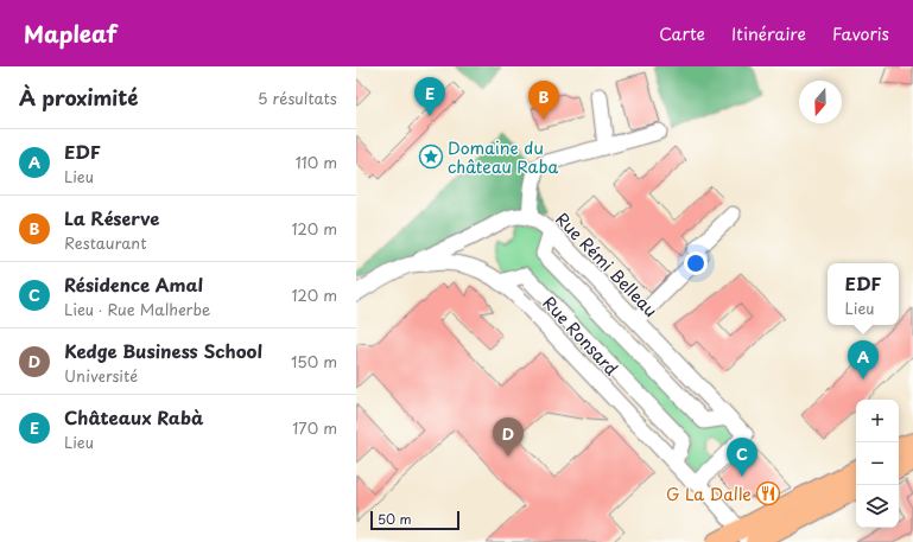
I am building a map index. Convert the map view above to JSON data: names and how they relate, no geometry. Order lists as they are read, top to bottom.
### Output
{
  "streets": {
    "street": ["Rue Rémi Belleau", "Rue Ronsard"]
  },
  "crossings": [
    ["Rue Rémi Belleau", "Rue Ronsard"]
  ],
  "places": {
    "place": ["Domaine du château Raba"],
    "restaurant": ["G La Dalle"]
  },
  "scale_bar": "50 m",
  "north": "bottom",
  "page": {
    "header": "Mapleaf",
    "nav": ["Carte", "Itinéraire", "Favoris"],
    "heading": ["À proximité", "5 résultats"],
    "pins": [
      "E",
      "B",
      "A",
      "D",
      "C"
    ],
    "list": [
      {
        "mark": "A",
        "name": "EDF",
        "note": "Lieu",
        "value": "110 m"
      },
      {
        "mark": "B",
        "name": "La Réserve",
        "note": "Restaurant",
        "value": "120 m"
      },
      {
        "mark": "C",
        "name": "Résidence Amal",
        "note": "Lieu · Rue Malherbe",
        "value": "120 m"
      },
      {
        "mark": "D",
        "name": "Kedge Business School",
        "note": "Université",
        "value": "150 m"
      },
      {
        "mark": "E",
        "name": "Châteaux Rabà",
        "note": "Lieu",
        "value": "170 m"
      }
    ],
    "popup": ["EDF", "Lieu"],
    "map_buttons": ["+", "−"],
    "scale": "50 m"
  }
}
